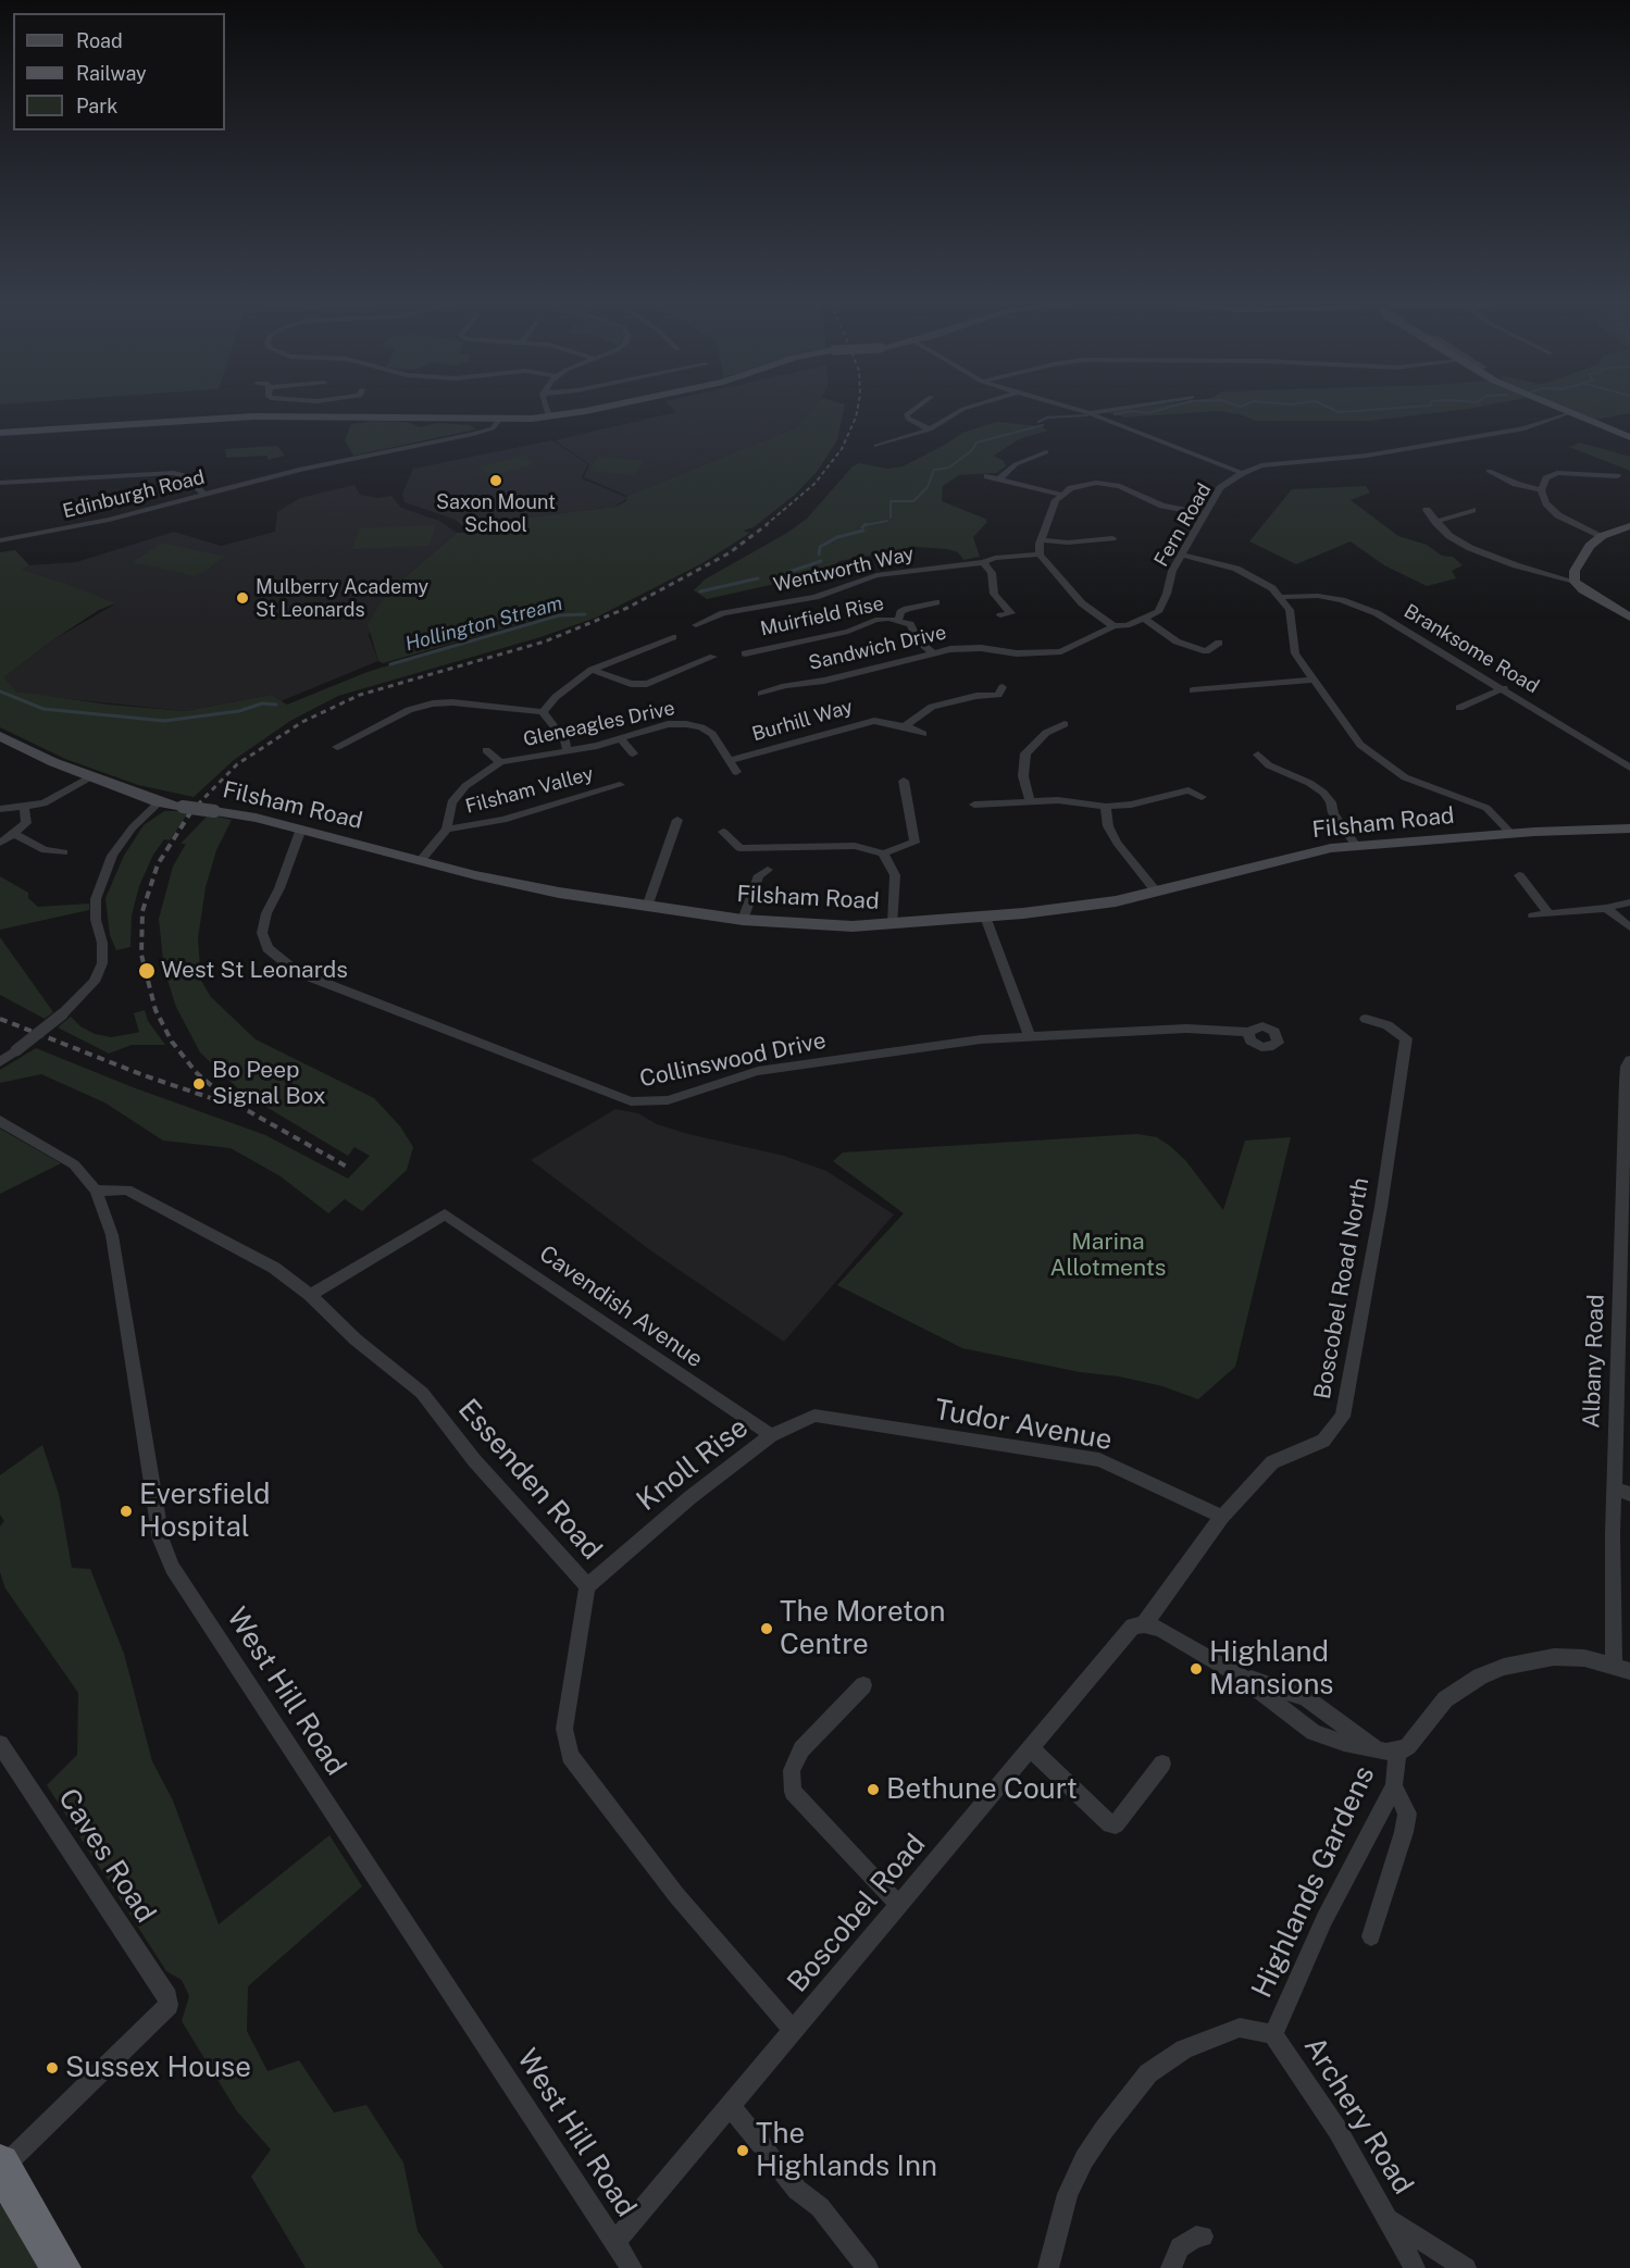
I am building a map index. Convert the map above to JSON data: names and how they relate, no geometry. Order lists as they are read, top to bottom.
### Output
{
  "streets": {
    "street": [
      "Edinburgh Road",
      "Fern Road",
      "Wentworth Way",
      "Muirfield Rise",
      "Sandwich Drive",
      "Branksome Road",
      "Burhill Way",
      "Gleneagles Drive",
      "Filsham Valley",
      "Filsham Road",
      "Collinswood Drive",
      "Boscobel Road North",
      "Cavendish Avenue",
      "Albany Road",
      "Tudor Avenue",
      "Knoll Rise",
      "Essenden Road",
      "West Hill Road",
      "Caves Road",
      "Highlands Gardens",
      "Boscobel Road",
      "Archery Road"
    ]
  },
  "crossings": [
    ["Muirfield Rise", "Sandwich Drive"],
    ["Burhill Way", "Gleneagles Drive"],
    ["Gleneagles Drive", "Filsham Valley"],
    ["Gleneagles Drive", "Filsham Road"],
    ["Filsham Road", "Collinswood Drive"],
    ["Boscobel Road North", "Tudor Avenue"],
    ["Boscobel Road North", "Boscobel Road"],
    ["Cavendish Avenue", "Knoll Rise"],
    ["Cavendish Avenue", "Essenden Road"],
    ["Tudor Avenue", "Knoll Rise"],
    ["Knoll Rise", "Essenden Road"],
    ["Essenden Road", "West Hill Road"],
    ["Essenden Road", "Boscobel Road"],
    ["West Hill Road", "Boscobel Road"],
    ["Highlands Gardens", "Archery Road"]
  ],
  "water": ["Hollington Stream"],
  "parks": ["Marina Allotments"],
  "places": [
    "Saxon Mount School",
    "Mulberry Academy St Leonards",
    "West St Leonards",
    "Bo Peep Signal Box",
    "Eversfield Hospital",
    "The Moreton Centre",
    "Highland Mansions",
    "Bethune Court",
    "Sussex House",
    "The Highlands Inn"
  ],
  "legend": ["Road", "Railway", "Park"]
}
